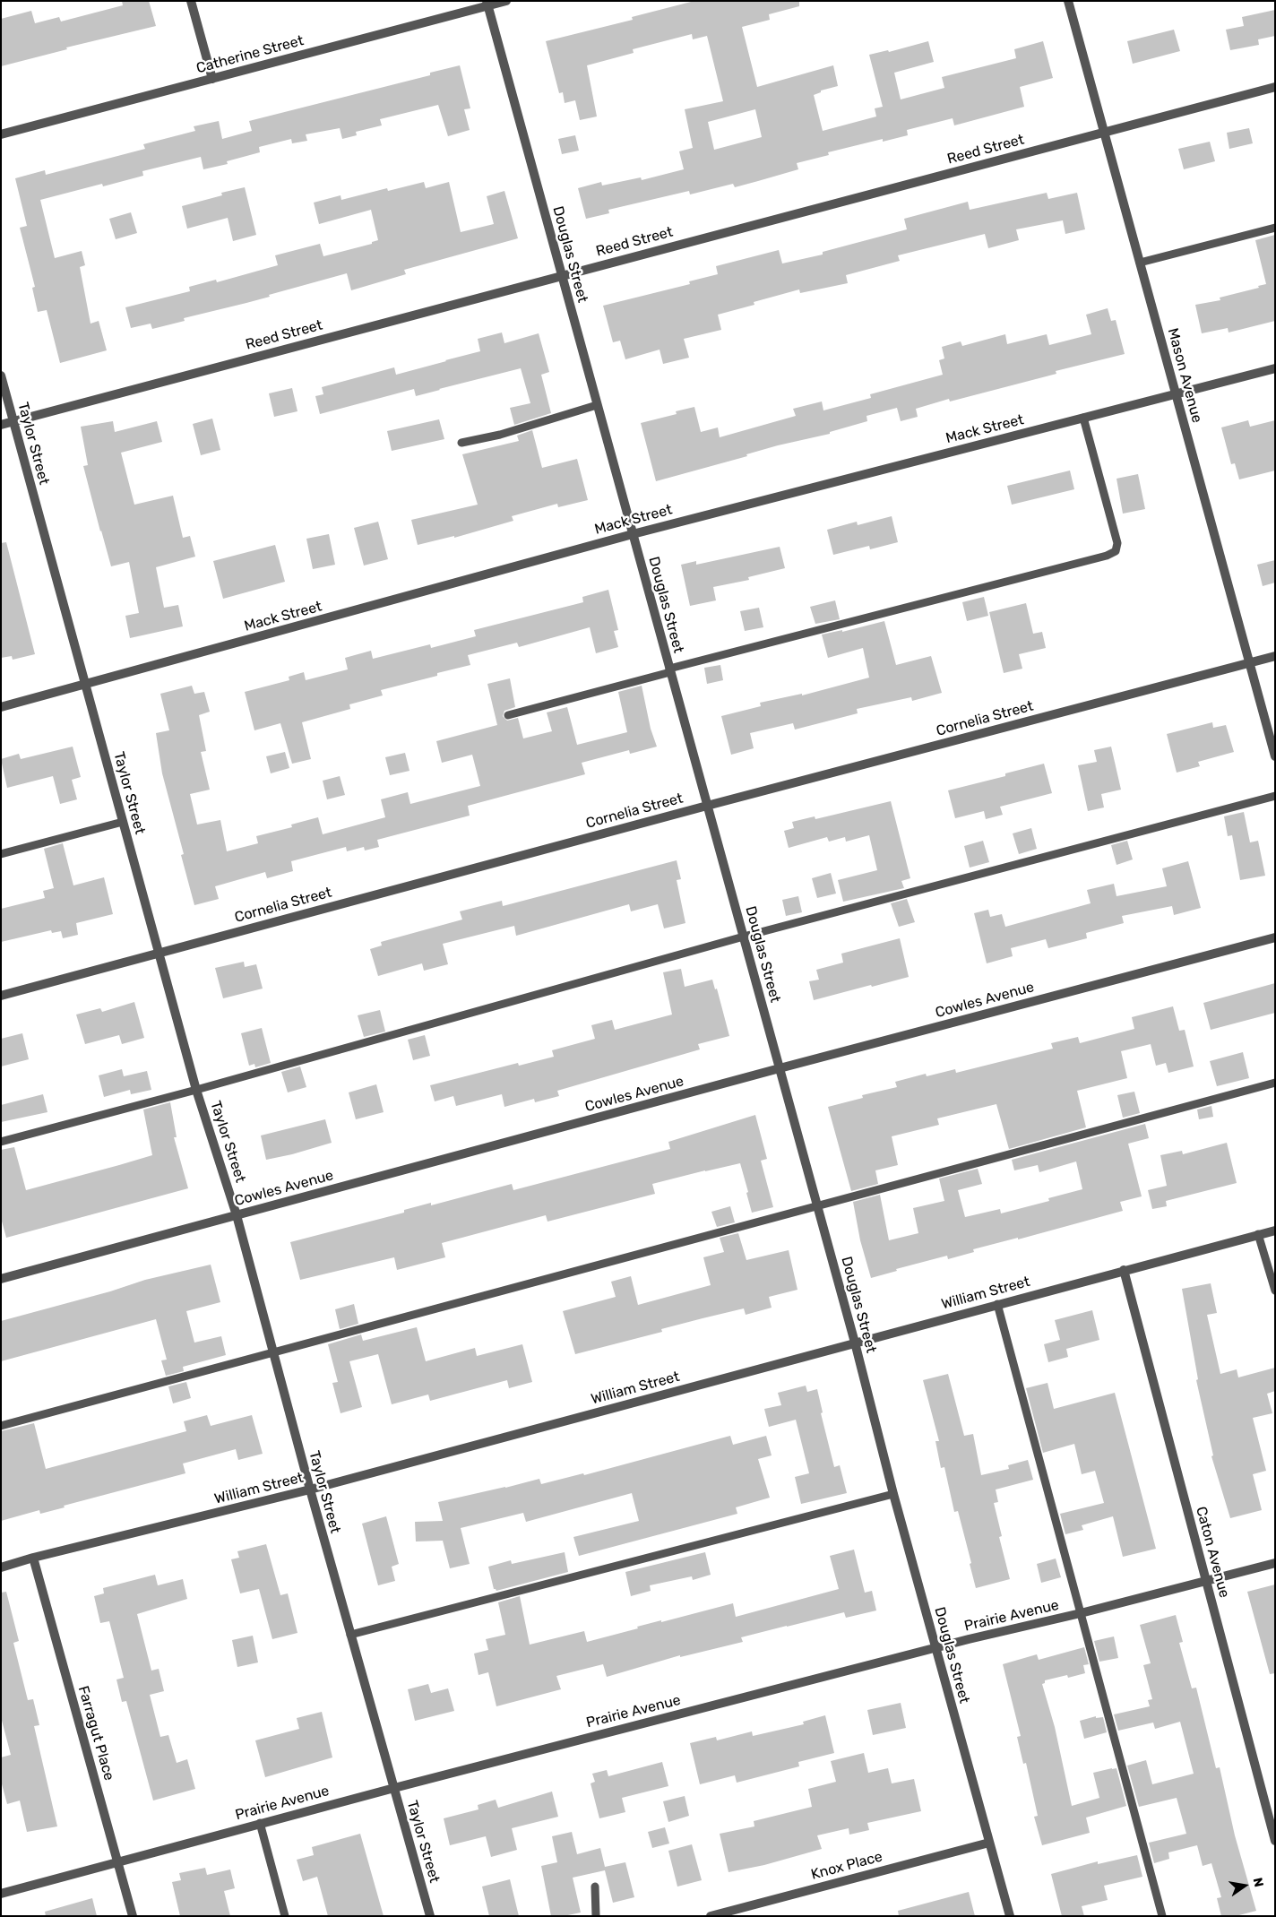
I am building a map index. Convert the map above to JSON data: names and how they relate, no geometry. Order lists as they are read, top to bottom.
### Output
{
  "streets": {
    "street": [
      "Catherine Street",
      "Reed Street",
      "Douglas Street",
      "Mason Avenue",
      "Mack Street",
      "Taylor Street",
      "Cornelia Street",
      "Cowles Avenue",
      "William Street",
      "Caton Avenue",
      "Prairie Avenue",
      "Farragut Place",
      "Knox Place"
    ]
  },
  "crossings": [
    ["Catherine Street", "Douglas Street"],
    ["Reed Street", "Douglas Street"],
    ["Reed Street", "Mason Avenue"],
    ["Reed Street", "Taylor Street"],
    ["Douglas Street", "Mack Street"],
    ["Douglas Street", "Cornelia Street"],
    ["Douglas Street", "Cowles Avenue"],
    ["Douglas Street", "William Street"],
    ["Douglas Street", "Prairie Avenue"],
    ["Douglas Street", "Knox Place"],
    ["Mason Avenue", "Mack Street"],
    ["Mason Avenue", "Cornelia Street"],
    ["Mack Street", "Taylor Street"],
    ["Taylor Street", "Cornelia Street"],
    ["Taylor Street", "Cowles Avenue"],
    ["Taylor Street", "William Street"],
    ["Taylor Street", "Prairie Avenue"],
    ["William Street", "Caton Avenue"],
    ["William Street", "Farragut Place"],
    ["Caton Avenue", "Prairie Avenue"],
    ["Prairie Avenue", "Farragut Place"]
  ],
  "north": "right"
}
